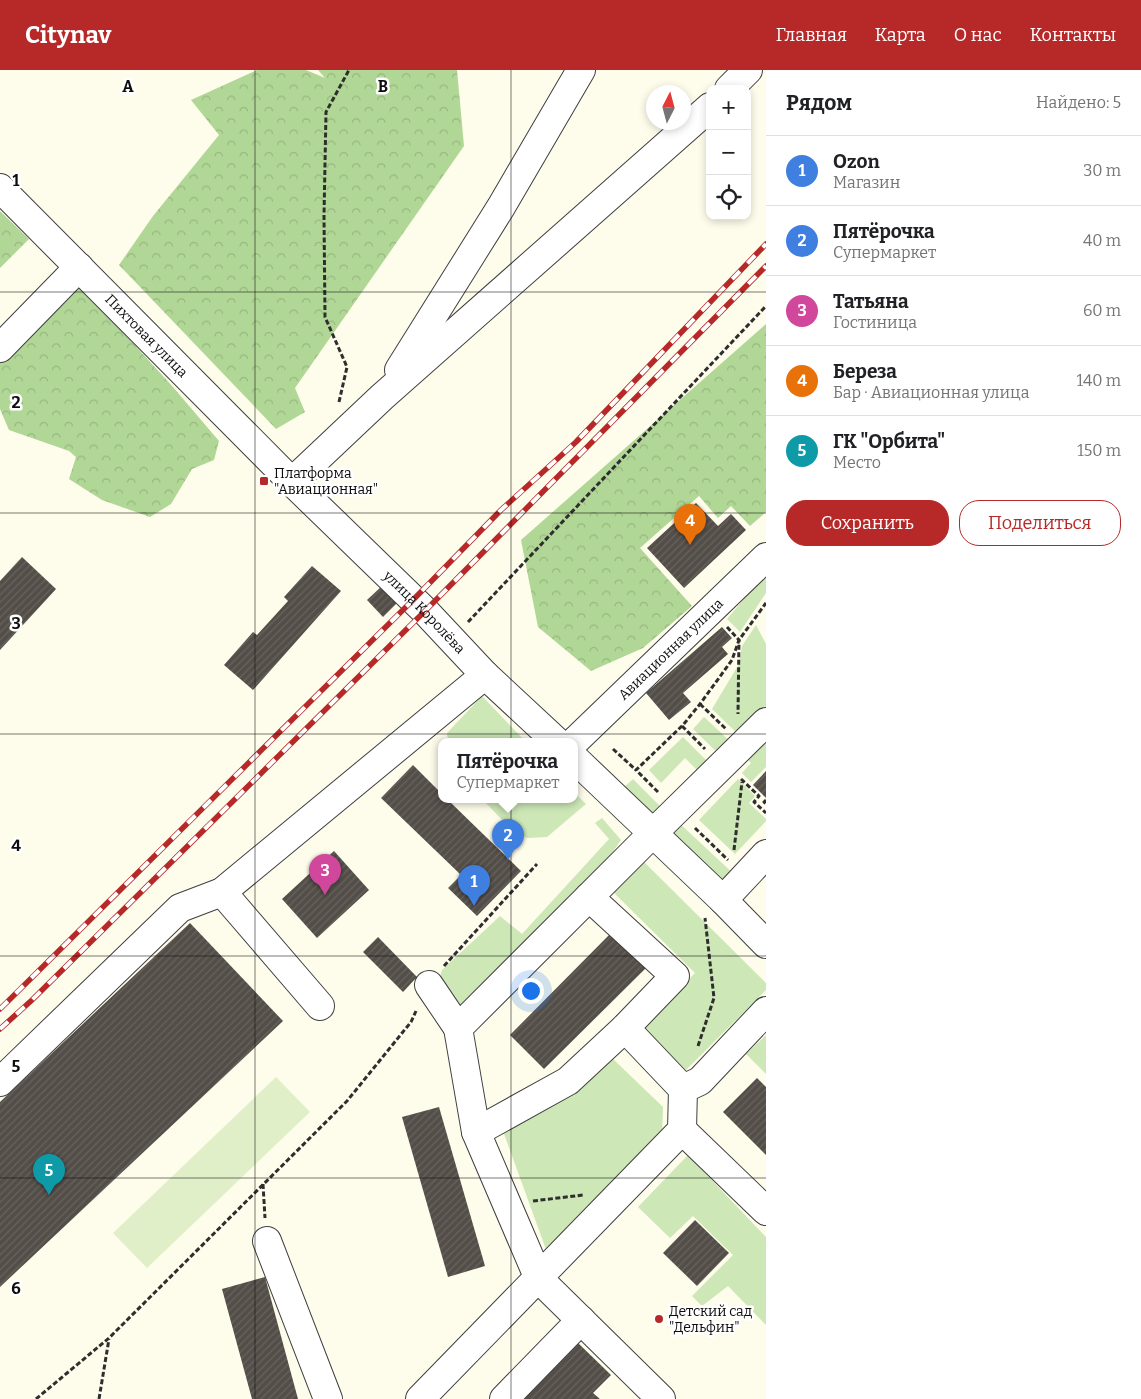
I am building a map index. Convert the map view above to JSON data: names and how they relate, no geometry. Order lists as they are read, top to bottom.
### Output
{
  "streets": {
    "street": ["Пихтовая улица", "улица Королёва", "Авиационная улица"]
  },
  "crossings": [
    ["Пихтовая улица", "улица Королёва"]
  ],
  "places": {
    "transit": ["Платформа \"Авиационная\""],
    "other": ["Детский сад \"Дельфин\""]
  },
  "north": "top",
  "page": {
    "header": "Citynav",
    "nav": [
      "Главная",
      "Карта",
      "О нас",
      "Контакты"
    ],
    "heading": ["Рядом", "Найдено: 5"],
    "map_buttons": ["+", "−"],
    "list": [
      {
        "mark": "1",
        "name": "Ozon",
        "note": "Магазин",
        "value": "30 m"
      },
      {
        "mark": "2",
        "name": "Пятёрочка",
        "note": "Супермаркет",
        "value": "40 m"
      },
      {
        "mark": "3",
        "name": "Татьяна",
        "note": "Гостиница",
        "value": "60 m"
      },
      {
        "mark": "4",
        "name": "Береза",
        "note": "Бар · Авиационная улица",
        "value": "140 m"
      },
      {
        "mark": "5",
        "name": "ГК \"Орбита\"",
        "note": "Место",
        "value": "150 m"
      }
    ],
    "buttons": ["Сохранить", "Поделиться"],
    "pins": [
      "4",
      "2",
      "3",
      "1",
      "5"
    ],
    "popup": ["Пятёрочка", "Супермаркет"]
  },
  "grid": {
    "columns": ["A", "B"],
    "rows": [
      "1",
      "2",
      "3",
      "4",
      "5",
      "6"
    ]
  }
}
